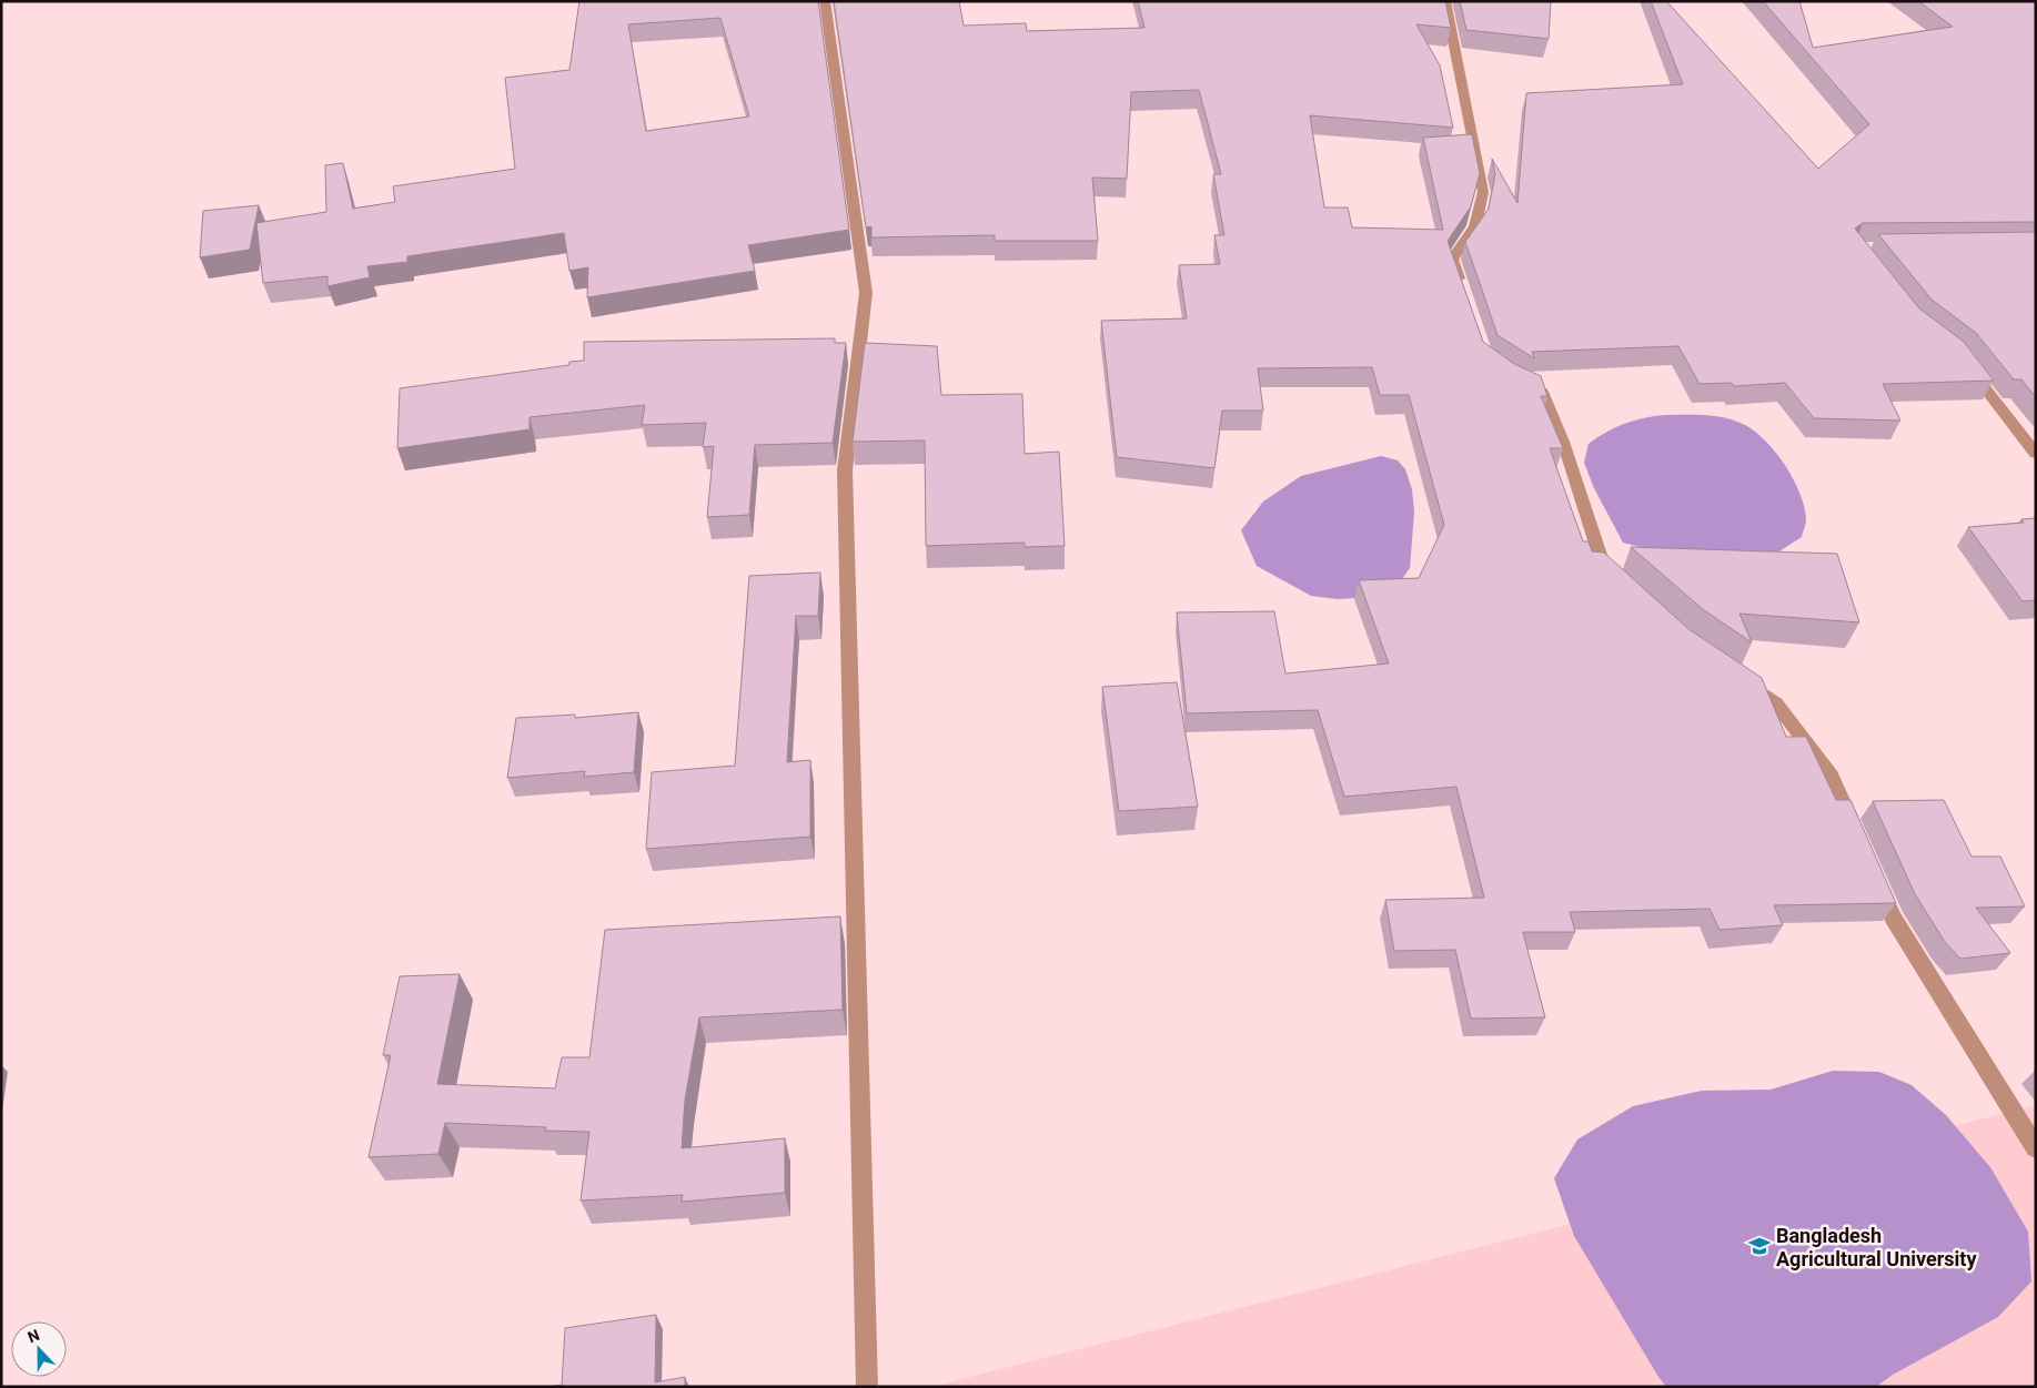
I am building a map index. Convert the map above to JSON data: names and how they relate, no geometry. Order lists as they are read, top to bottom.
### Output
{
  "places": {
    "school or university": ["Bangladesh Agricultural University"]
  },
  "north": "top"
}
